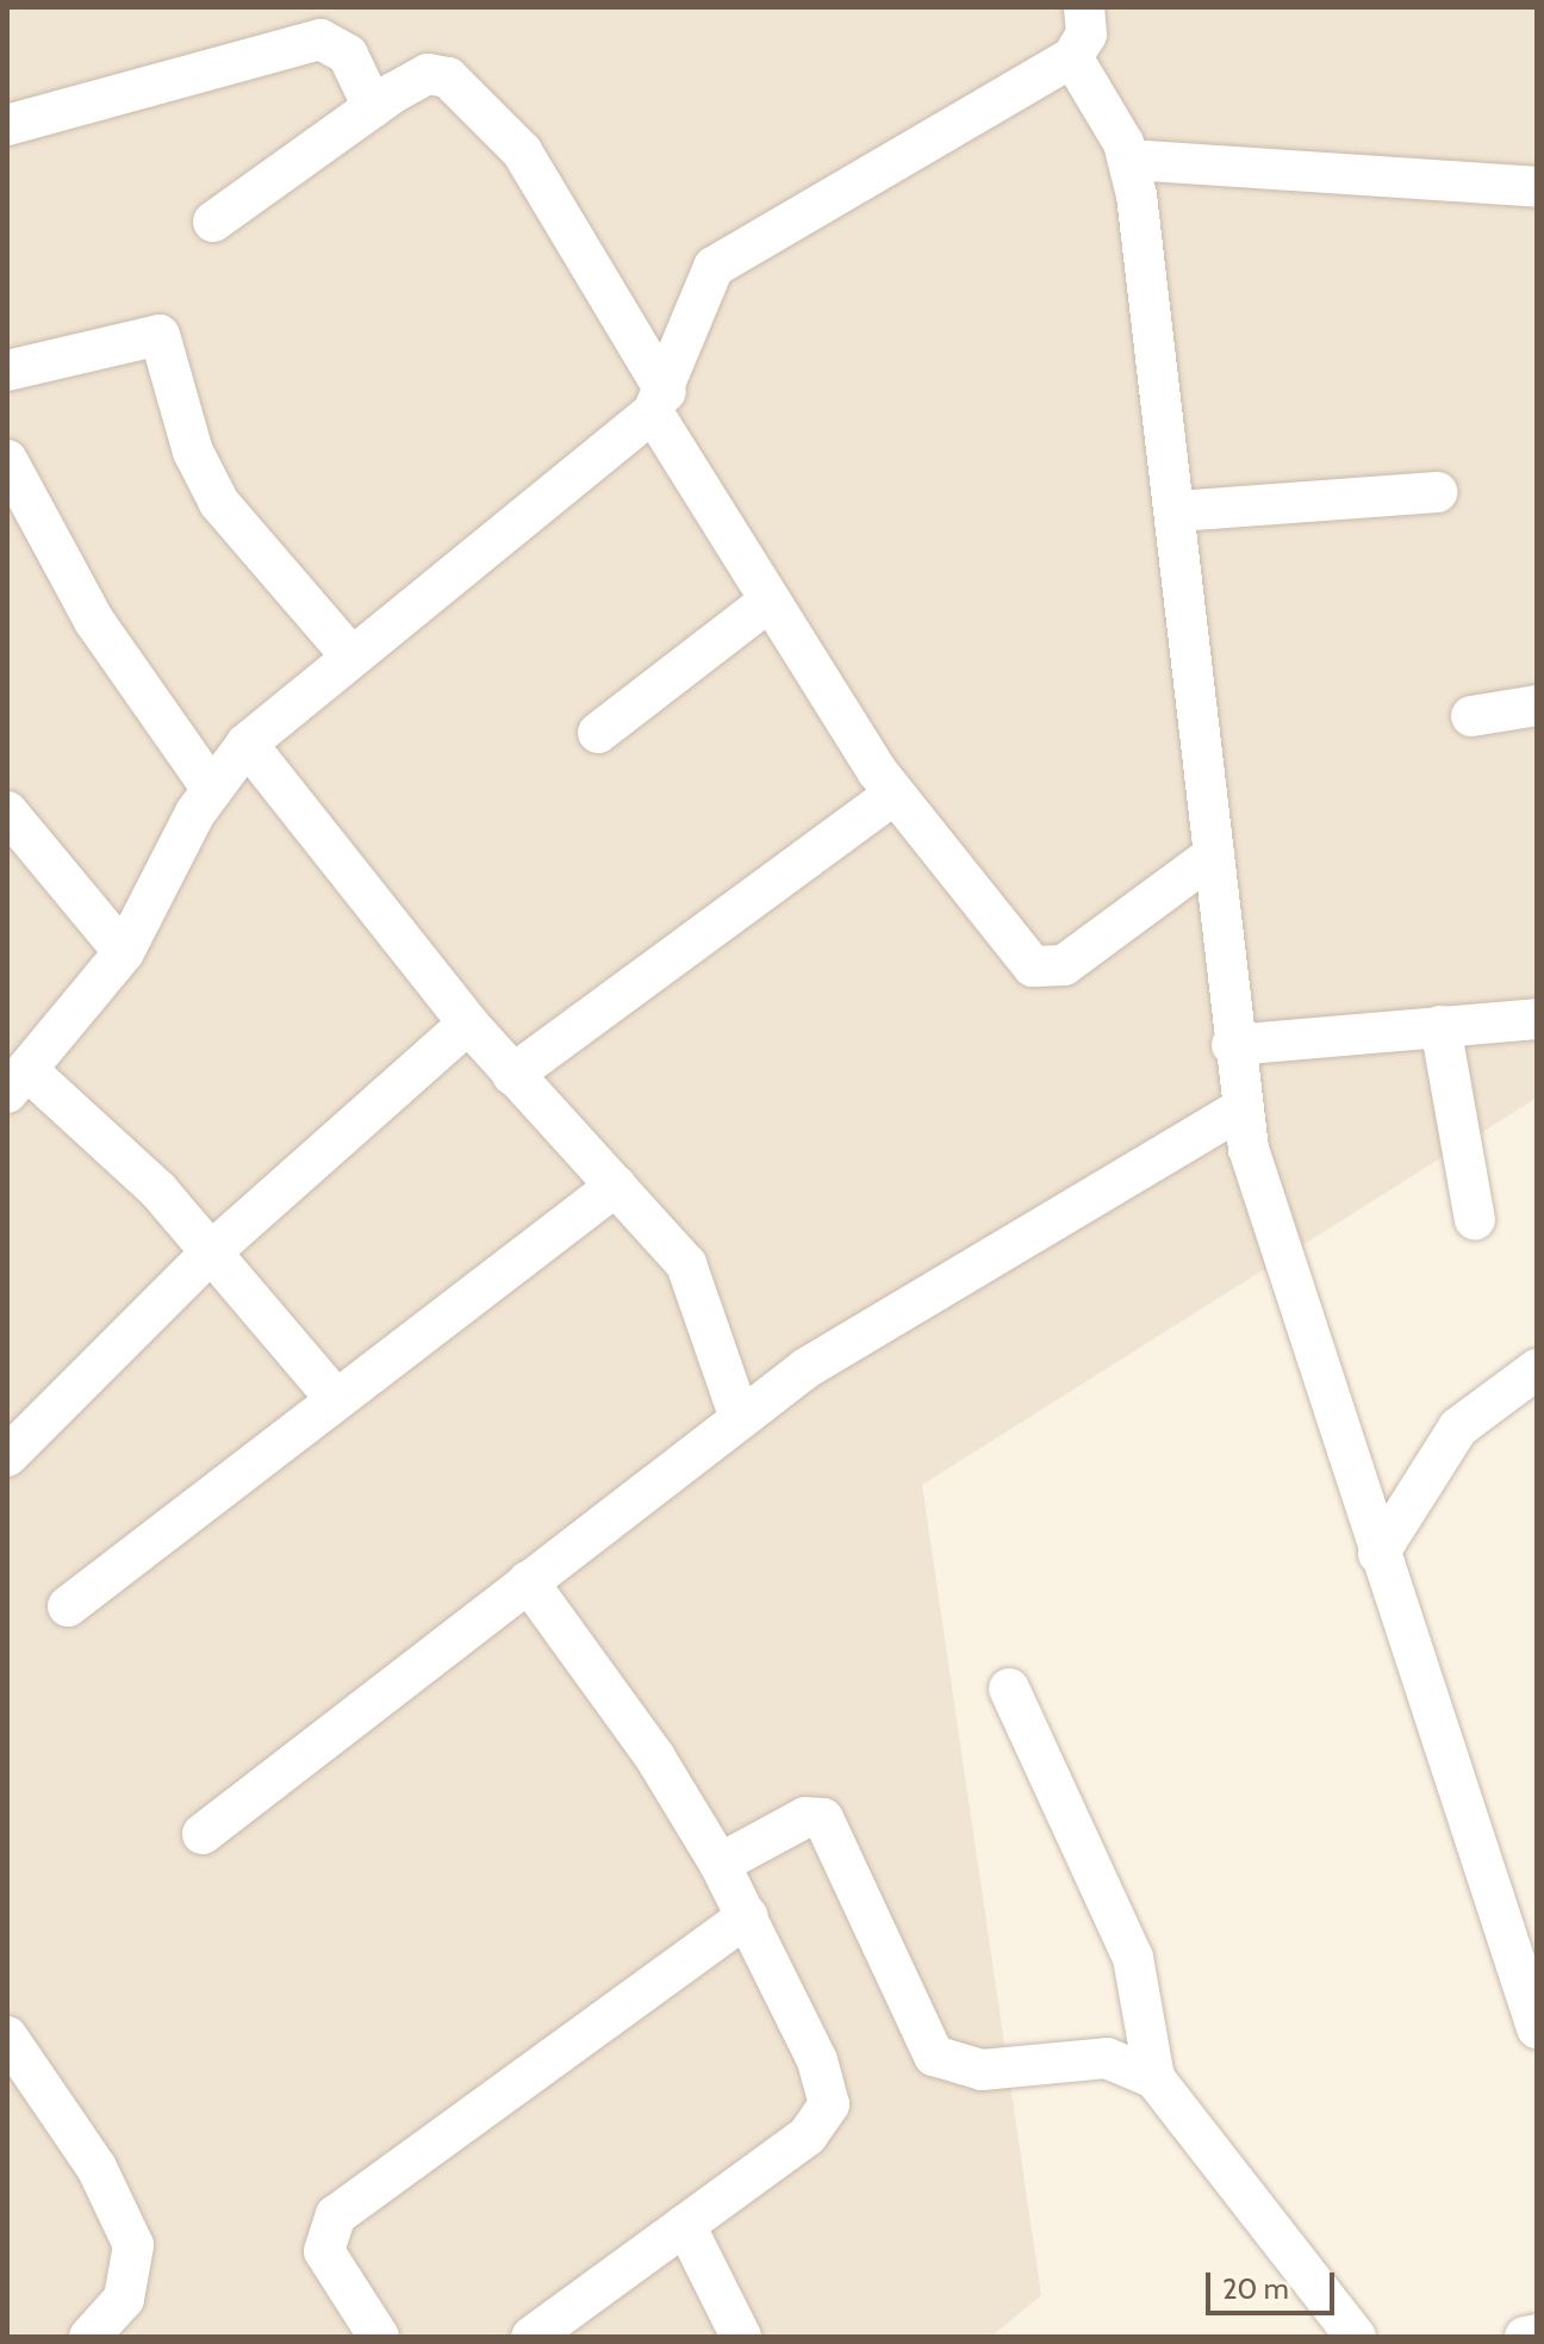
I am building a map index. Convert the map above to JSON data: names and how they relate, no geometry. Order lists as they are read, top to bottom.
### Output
{
  "scale_bar": "20 m"
}
